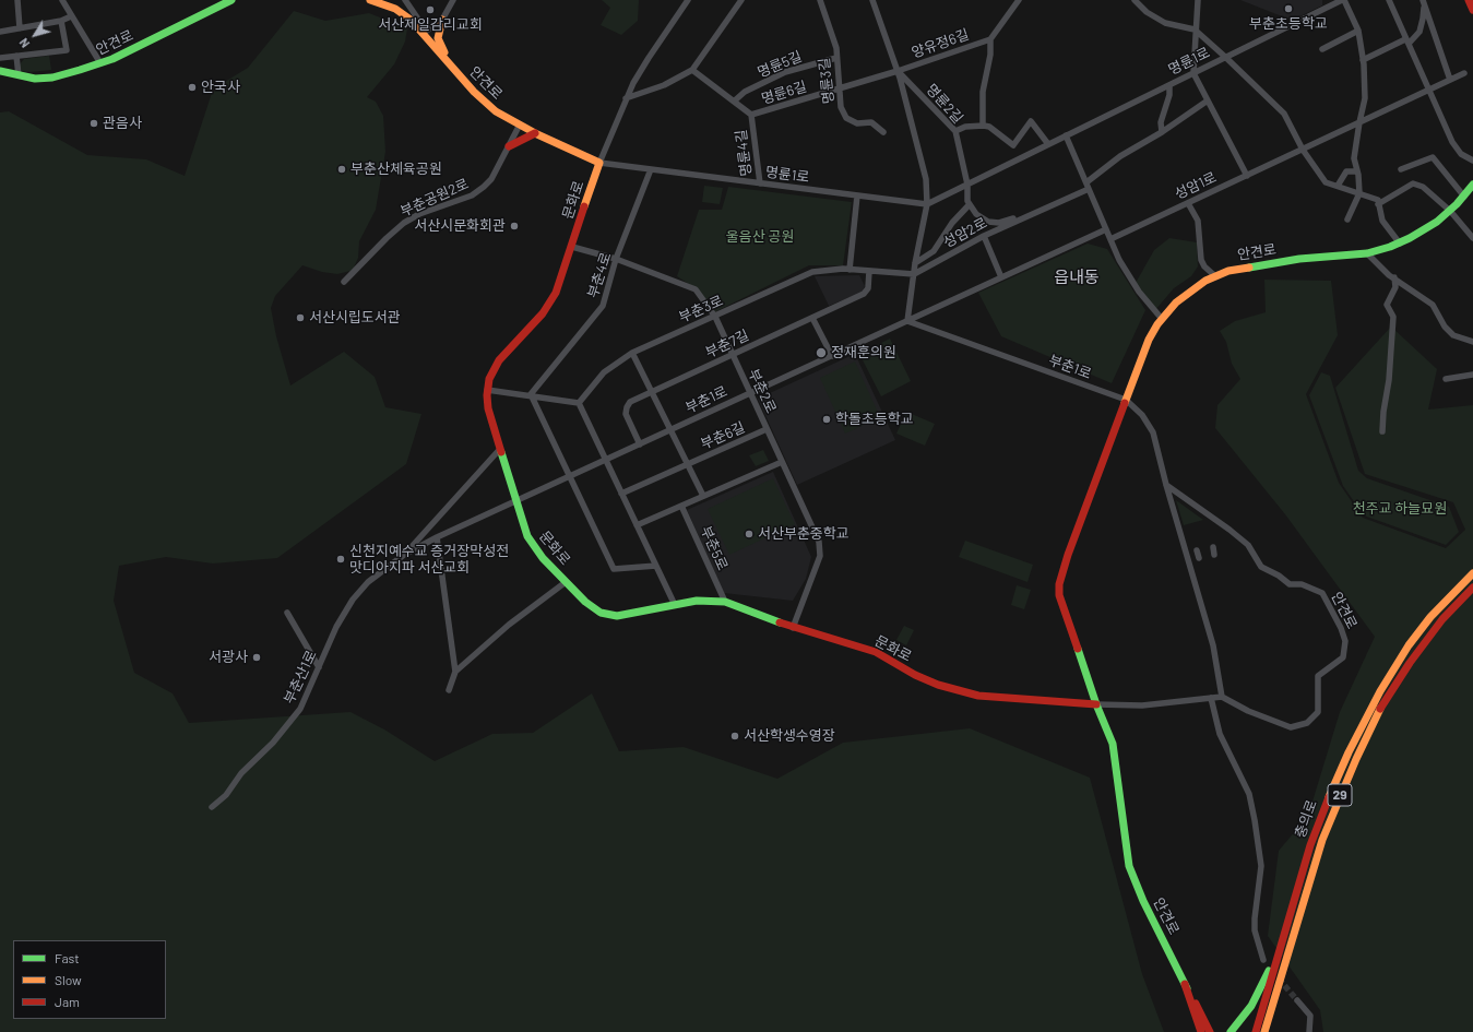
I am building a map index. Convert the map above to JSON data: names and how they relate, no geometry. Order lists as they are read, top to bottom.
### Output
{
  "streets": {
    "main road": [
      "안견로",
      "문화로",
      "29",
      "충의로"
    ],
    "street": [
      "양유정6길",
      "명륜1로",
      "명륜5길",
      "명륜3길",
      "명륜6길",
      "명륜2길",
      "명륜4길",
      "성암1로",
      "부춘공원2로",
      "성암2로",
      "부춘4로",
      "부춘3로",
      "부춘7길",
      "부춘1로",
      "부춘2로",
      "부춘6길",
      "부춘5로",
      "부춘산1로"
    ]
  },
  "crossings": [
    ["안견로", "명륜1로"],
    ["안견로", "부춘공원2로"],
    ["안견로", "문화로"],
    ["안견로", "부춘1로"],
    ["양유정6길", "명륜6길"],
    ["양유정6길", "명륜2길"],
    ["명륜1로", "명륜2길"],
    ["명륜1로", "명륜4길"],
    ["명륜1로", "문화로"],
    ["명륜1로", "부춘4로"],
    ["명륜5길", "명륜3길"],
    ["명륜5길", "명륜4길"],
    ["명륜3길", "명륜6길"],
    ["명륜6길", "명륜2길"],
    ["명륜6길", "명륜4길"],
    ["문화로", "부춘1로"],
    ["문화로", "부춘2로"],
    ["문화로", "부춘5로"],
    ["문화로", "부춘산1로"],
    ["성암2로", "부춘3로"],
    ["부춘4로", "부춘2로"],
    ["부춘3로", "부춘7길"],
    ["부춘3로", "부춘2로"],
    ["부춘7길", "부춘1로"],
    ["부춘7길", "부춘2로"],
    ["부춘1로", "부춘2로"],
    ["부춘1로", "부춘6길"],
    ["부춘1로", "부춘산1로"],
    ["부춘2로", "부춘6길"]
  ],
  "districts": ["읍내동"],
  "parks": ["울음산 공원", "천주교 하늘묘원"],
  "places": [
    "부춘초등학교",
    "서산제일감리교회",
    "안국사",
    "관음사",
    "부춘산체육공원",
    "서산시문화회관",
    "서산시립도서관",
    "정재훈의원",
    "학돌초등학교",
    "서산부춘중학교",
    "신천지예수교 증거장막성전 맛디아지파 서산교회",
    "서광사",
    "서산학생수영장"
  ],
  "legend": ["Fast", "Slow", "Jam"],
  "north": "bottom left"
}
